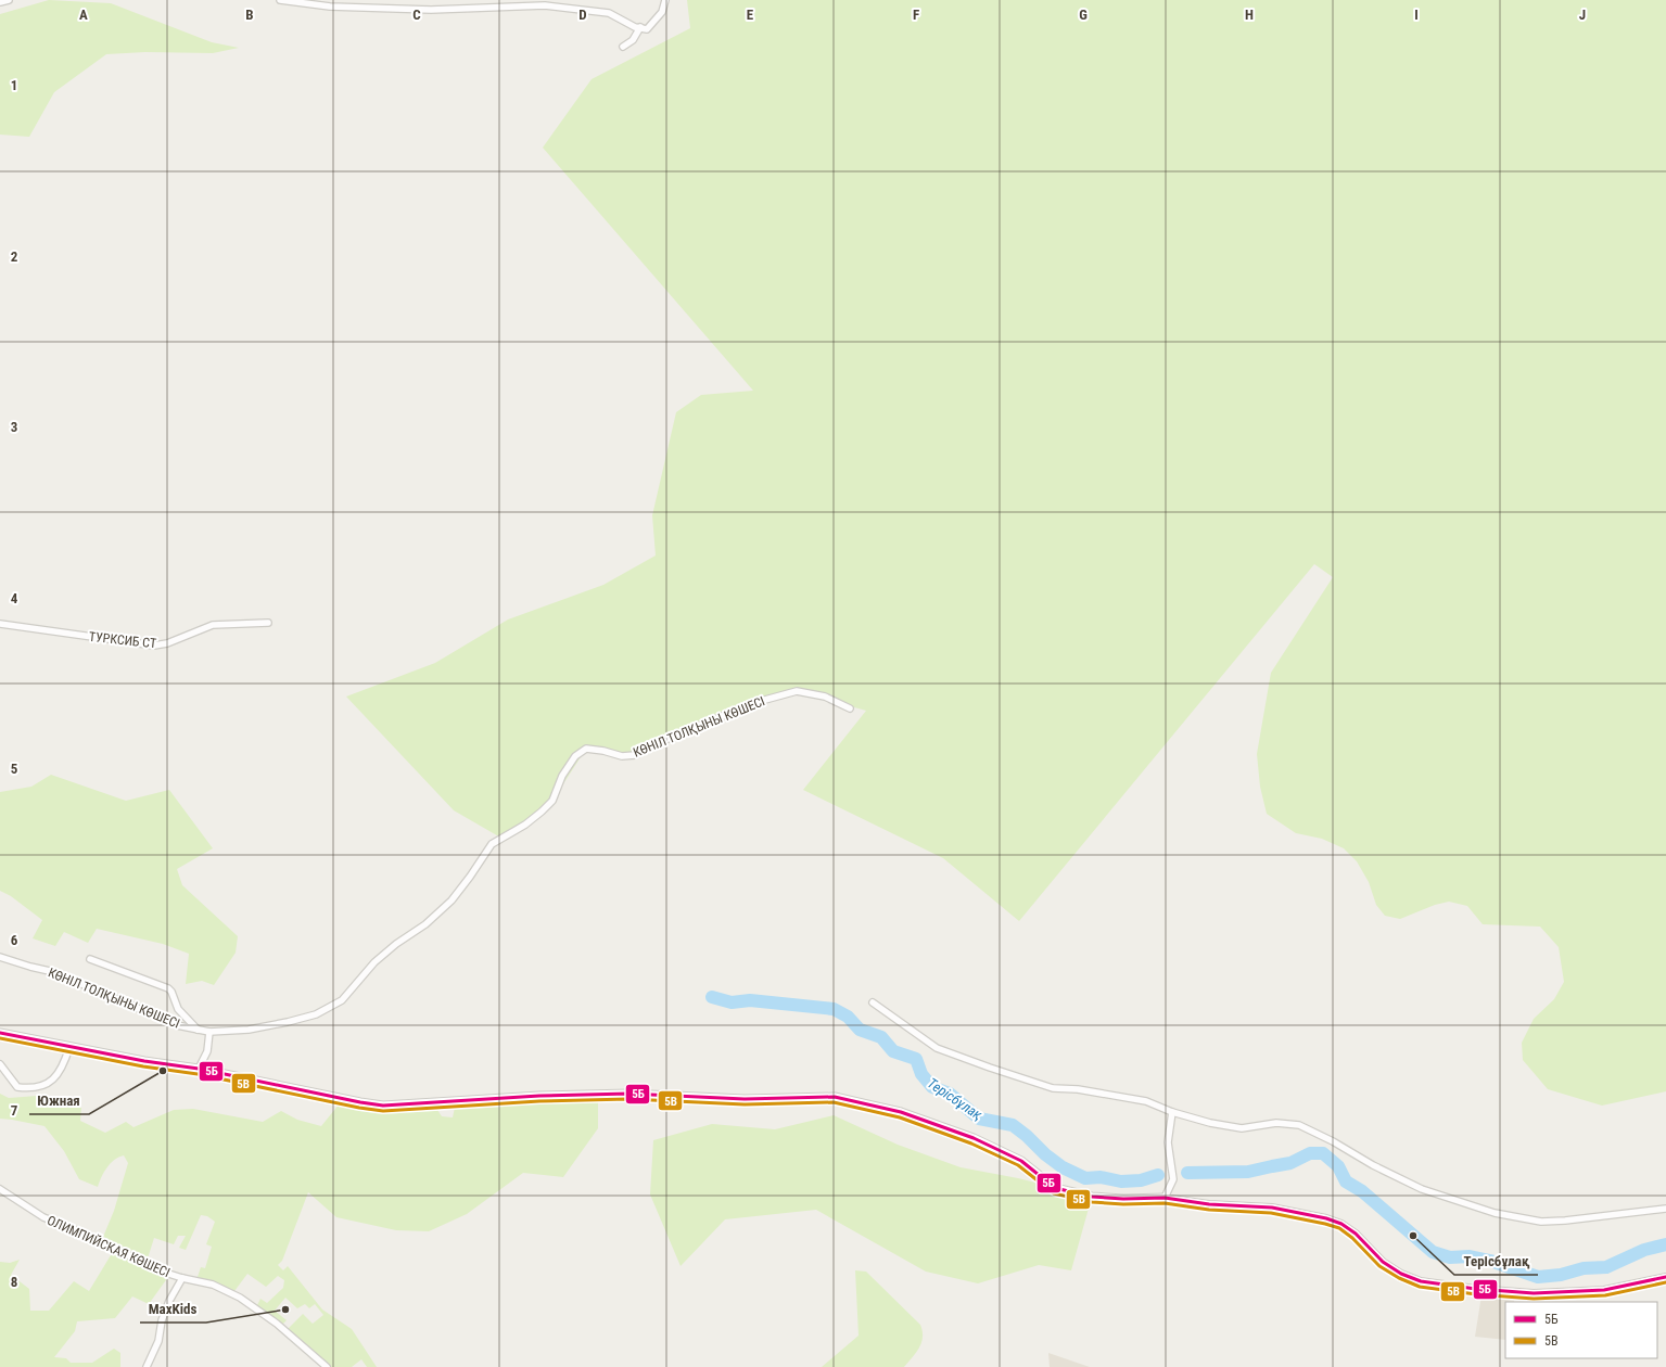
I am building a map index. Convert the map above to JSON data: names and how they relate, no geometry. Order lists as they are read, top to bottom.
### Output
{
  "streets": {
    "street": ["ТУРКСИБ СТ", "КӨНІЛ ТОЛҚЫНЫ КӨШЕСІ", "ОЛИМПИЙСКАЯ КӨШЕСІ"]
  },
  "water": ["Терісбұлақ"],
  "places": ["Южная", "Терісбұлақ", "MaxKids"],
  "lines": ["transit line 5Б", "transit line 5В"],
  "legend": ["5Б", "5В"],
  "grid": {
    "columns": [
      "A",
      "B",
      "C",
      "D",
      "E",
      "F",
      "G",
      "H",
      "I",
      "J"
    ],
    "rows": [
      "1",
      "2",
      "3",
      "4",
      "5",
      "6",
      "7",
      "8"
    ]
  }
}
